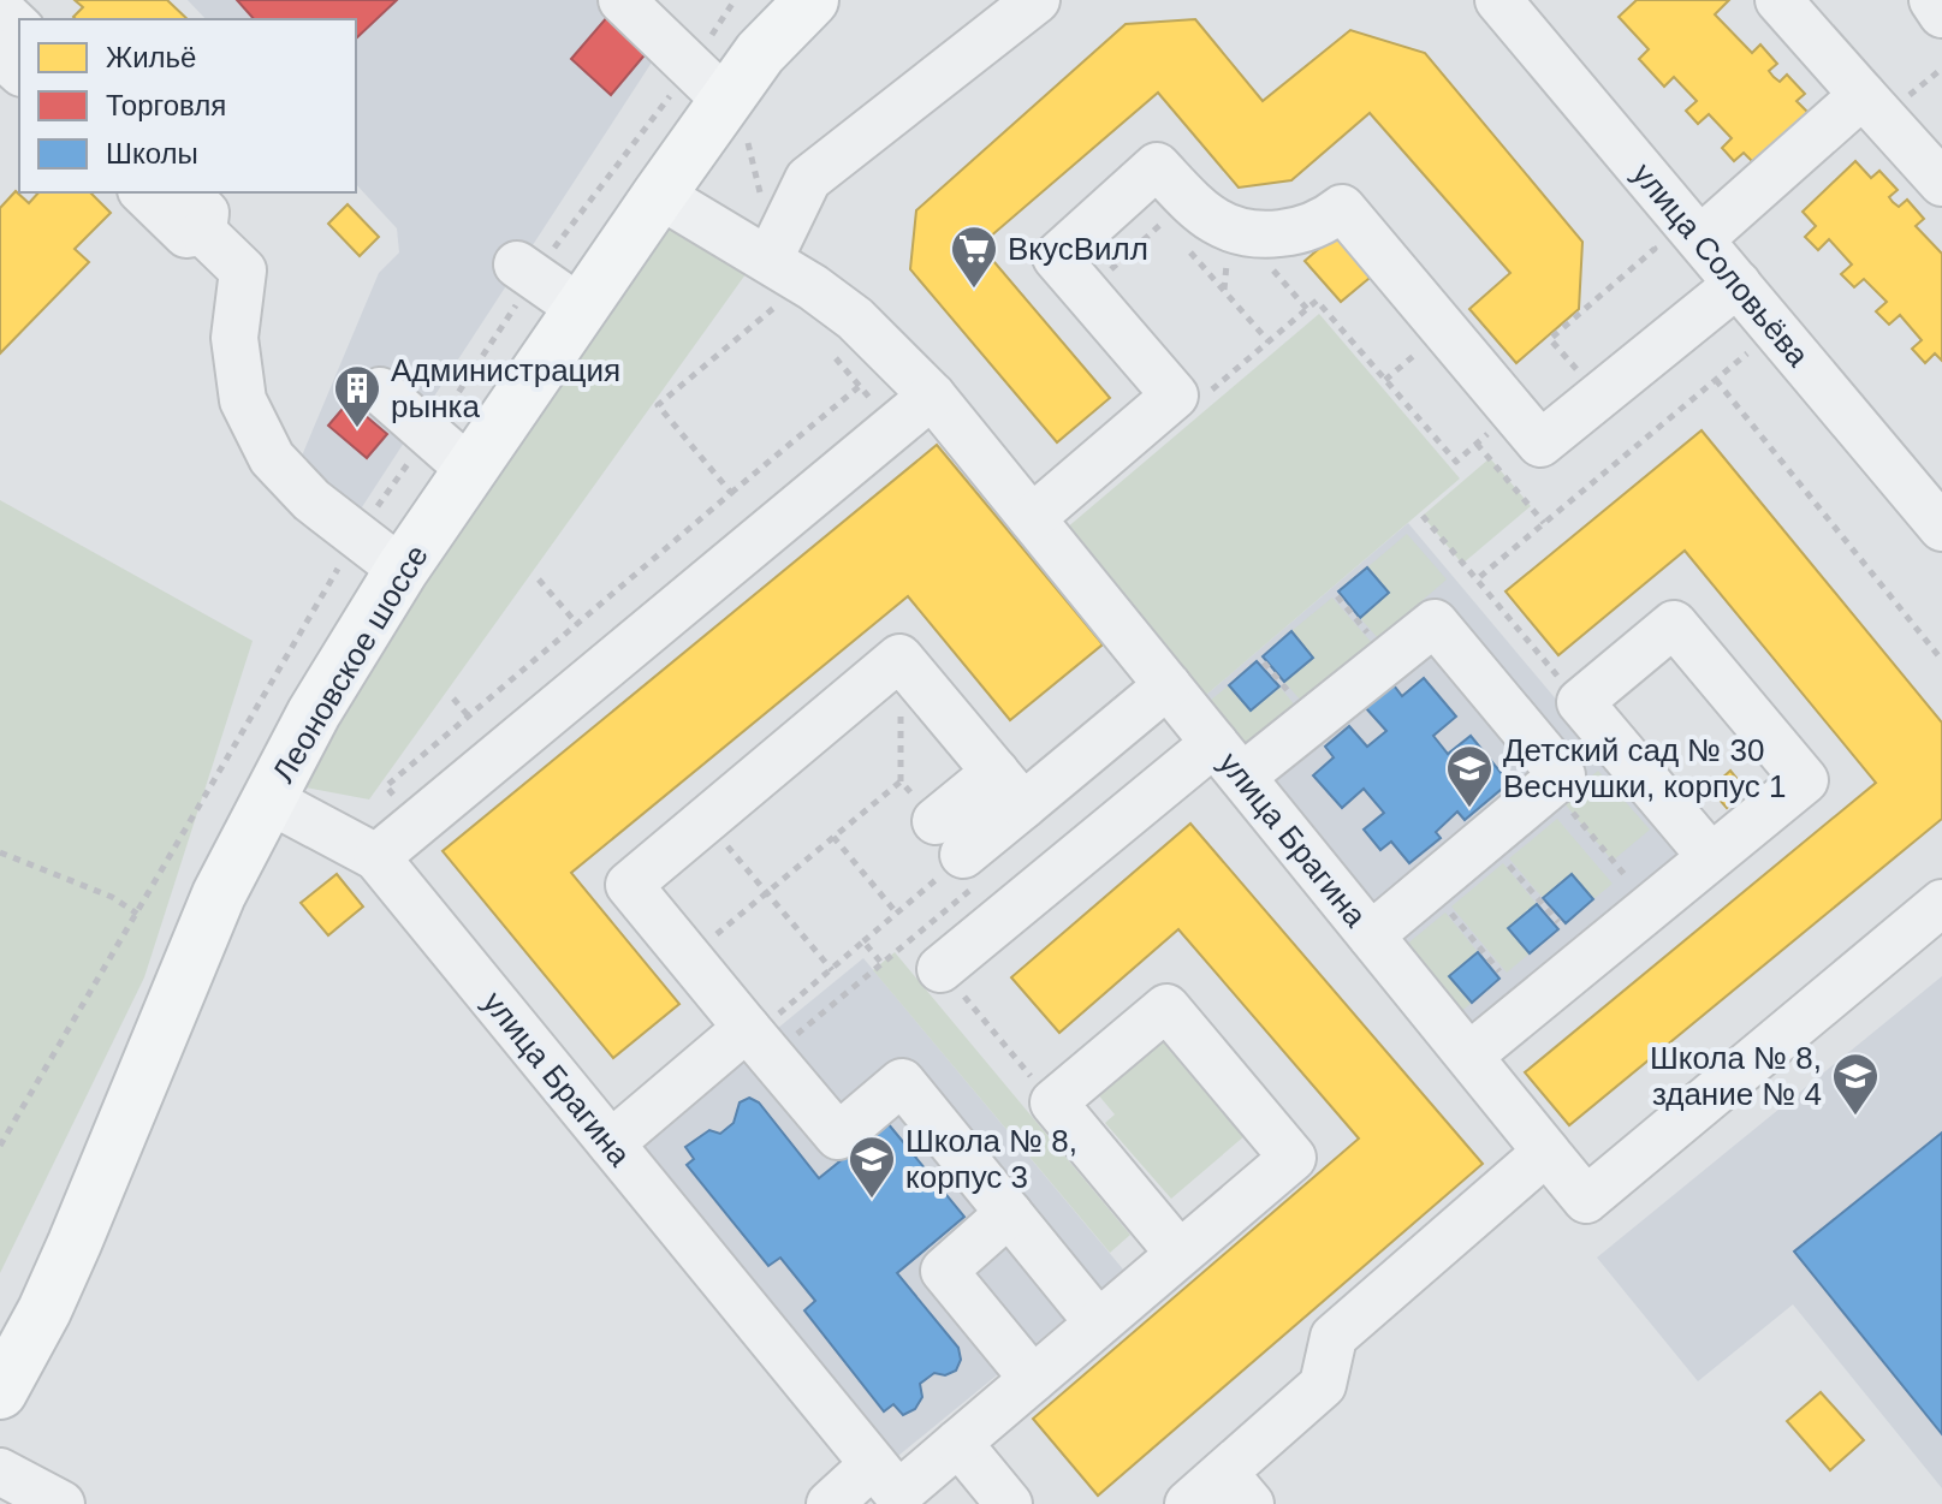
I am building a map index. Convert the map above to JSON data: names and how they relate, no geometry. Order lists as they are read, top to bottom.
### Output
{
  "streets": {
    "main road": ["Леоновское шоссе"],
    "street": ["улица Соловьёва", "улица Брагина"]
  },
  "crossings": [
    ["Леоновское шоссе", "улица Брагина"]
  ],
  "places": {
    "supermarket": ["ВкусВилл"],
    "building": ["Администрация рынка"],
    "school or university": ["Детский сад № 30 Веснушки, корпус 1", "Школа № 8, здание № 4", "Школа № 8, корпус 3"]
  },
  "legend": ["Жильё", "Торговля", "Школы"]
}
